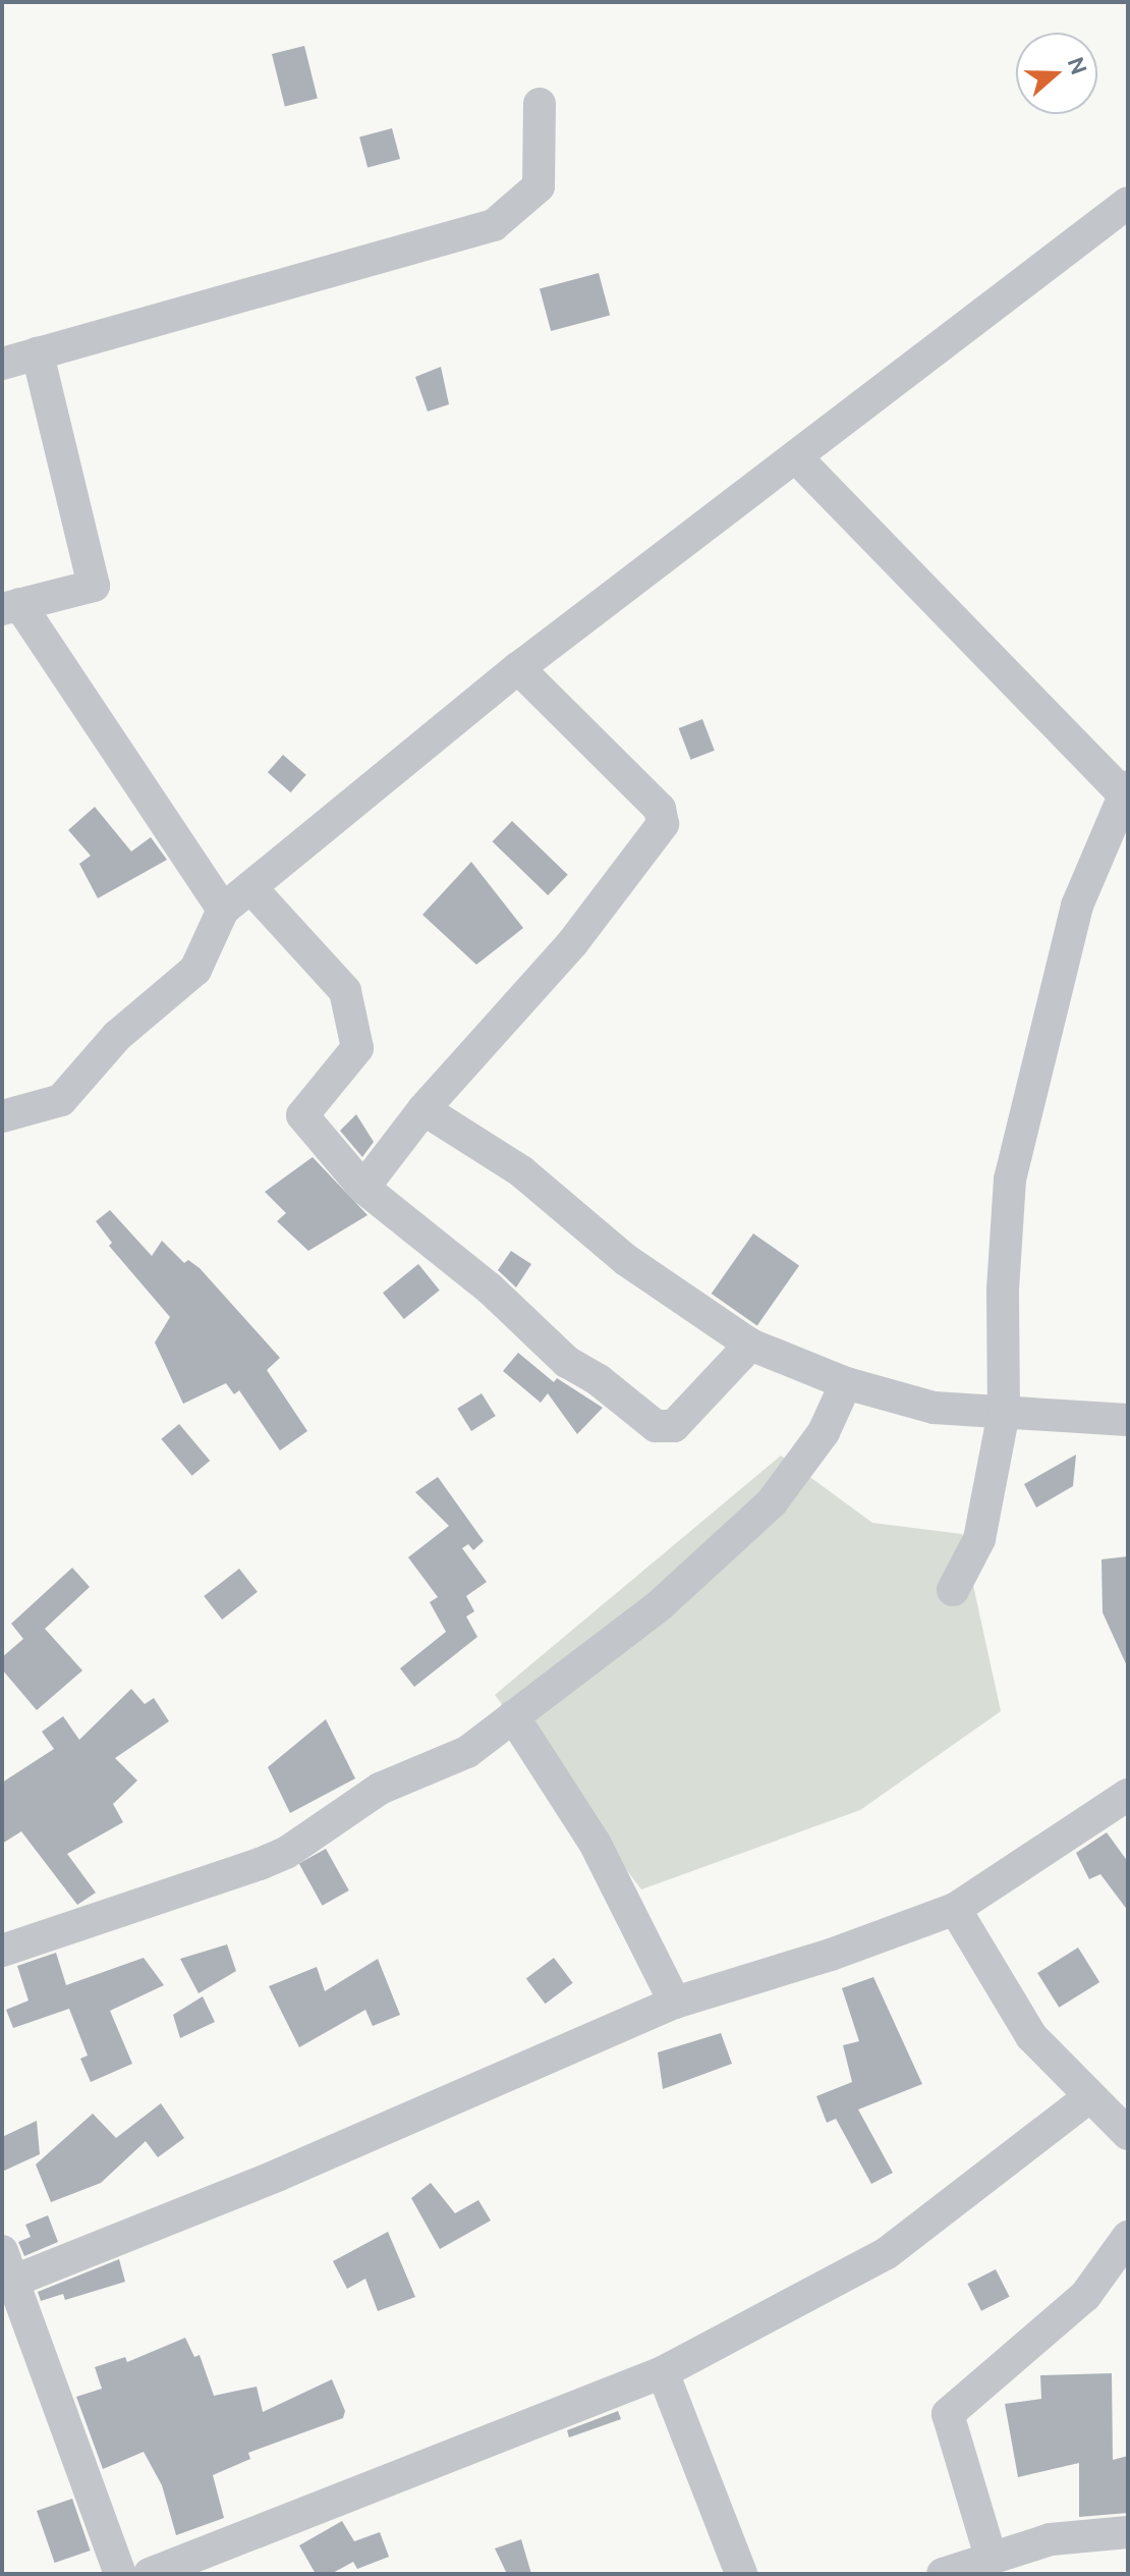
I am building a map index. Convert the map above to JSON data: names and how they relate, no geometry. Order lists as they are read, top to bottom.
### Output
{
  "north": "right"
}
